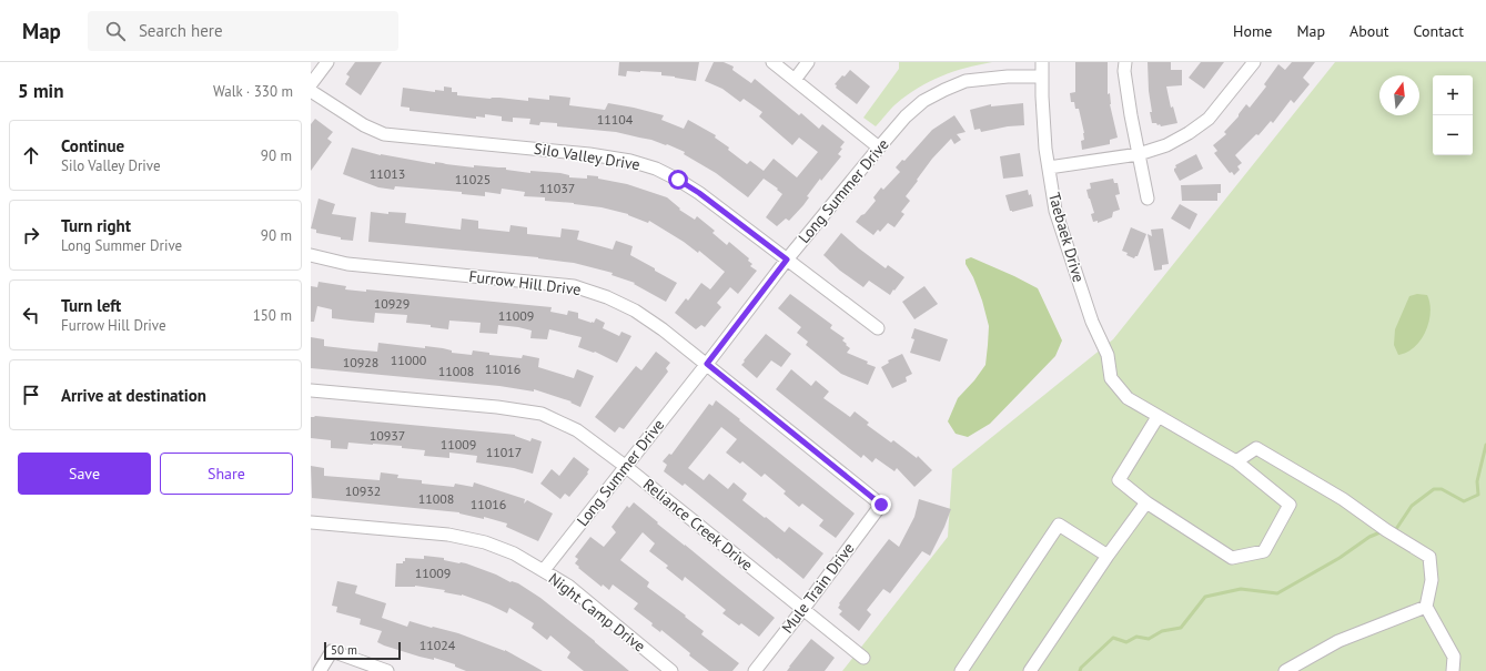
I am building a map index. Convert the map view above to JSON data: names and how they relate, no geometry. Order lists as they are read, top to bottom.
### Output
{
  "streets": {
    "street": [
      "Silo Valley Drive",
      "Long Summer Drive",
      "Taebaek Drive",
      "Furrow Hill Drive",
      "Reliance Creek Drive",
      "Mule Train Drive",
      "Night Camp Drive"
    ]
  },
  "crossings": [
    ["Silo Valley Drive", "Long Summer Drive"],
    ["Long Summer Drive", "Taebaek Drive"],
    ["Long Summer Drive", "Furrow Hill Drive"],
    ["Long Summer Drive", "Reliance Creek Drive"],
    ["Long Summer Drive", "Night Camp Drive"],
    ["Furrow Hill Drive", "Mule Train Drive"],
    ["Reliance Creek Drive", "Mule Train Drive"]
  ],
  "house_numbers": [
    "11104",
    "11013",
    "11025",
    "11037",
    "10929",
    "11009",
    "11000",
    "10928",
    "11016",
    "11008",
    "10937",
    "11009",
    "11017",
    "10932",
    "11008",
    "11016",
    "11009",
    "11024"
  ],
  "scale_bar": "50 m",
  "north": "top",
  "page": {
    "header": "Map",
    "search": "Search here",
    "nav": [
      "Home",
      "Map",
      "About",
      "Contact"
    ],
    "heading": ["5 min", "Walk · 330 m"],
    "map_buttons": ["+", "−"],
    "list": [
      ["Continue", "Silo Valley Drive", "90 m"],
      ["Turn right", "Long Summer Drive", "90 m"],
      ["Turn left", "Furrow Hill Drive", "150 m"],
      "Arrive at destination"
    ],
    "buttons": ["Save", "Share"],
    "scale": "50 m"
  }
}
